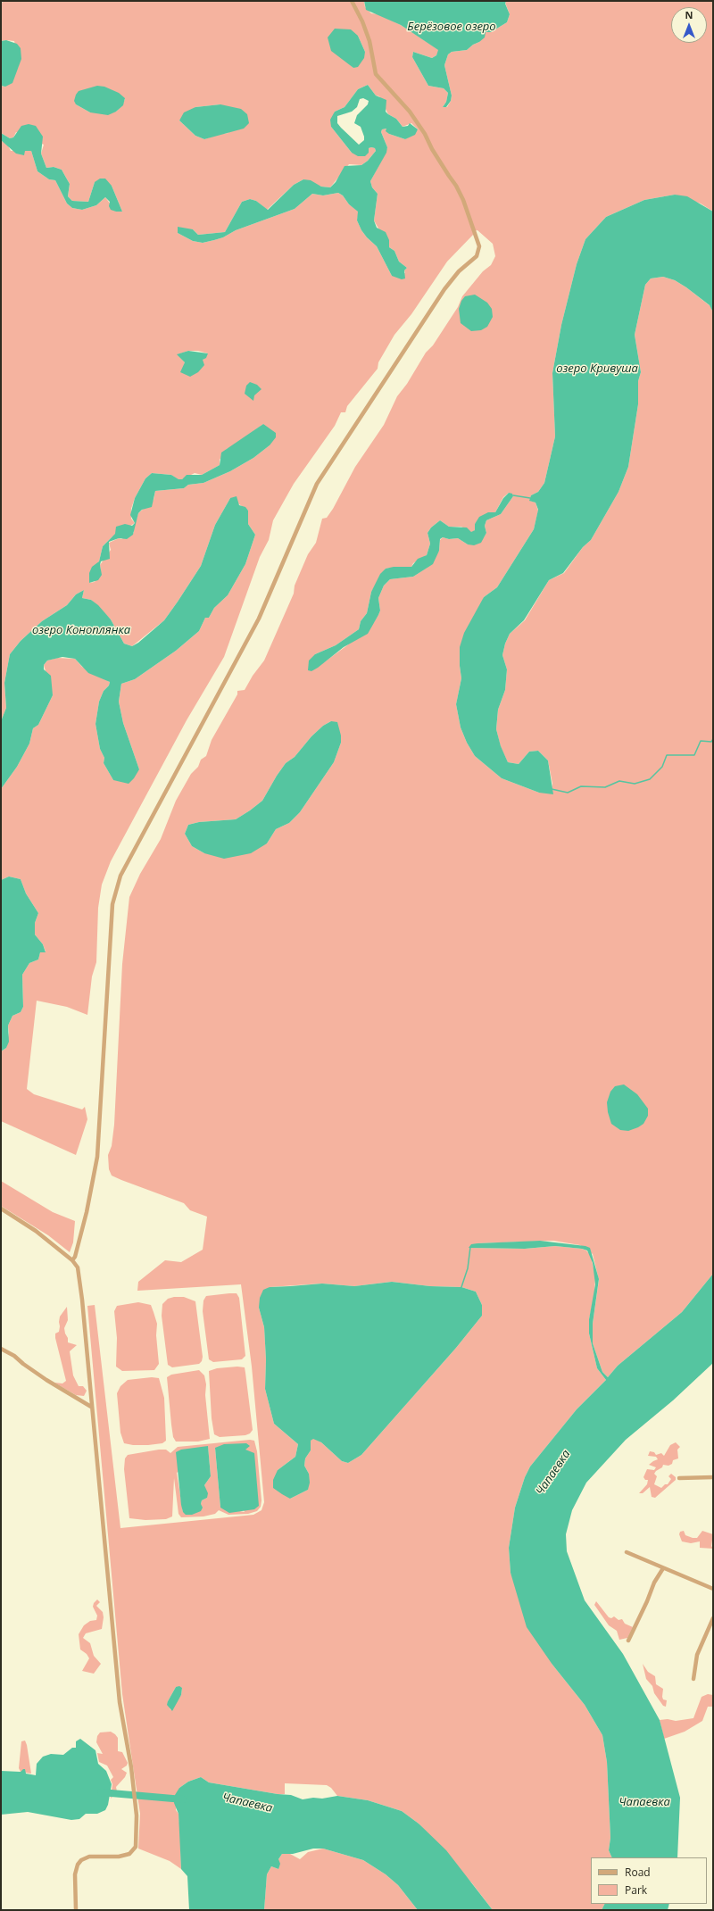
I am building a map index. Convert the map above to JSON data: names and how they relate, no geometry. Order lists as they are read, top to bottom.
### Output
{
  "water": [
    "Берёзовое озеро",
    "озеро Кривуша",
    "озеро Коноплянка",
    "Чапаевка"
  ],
  "legend": ["Road", "Park"],
  "north": "top"
}
